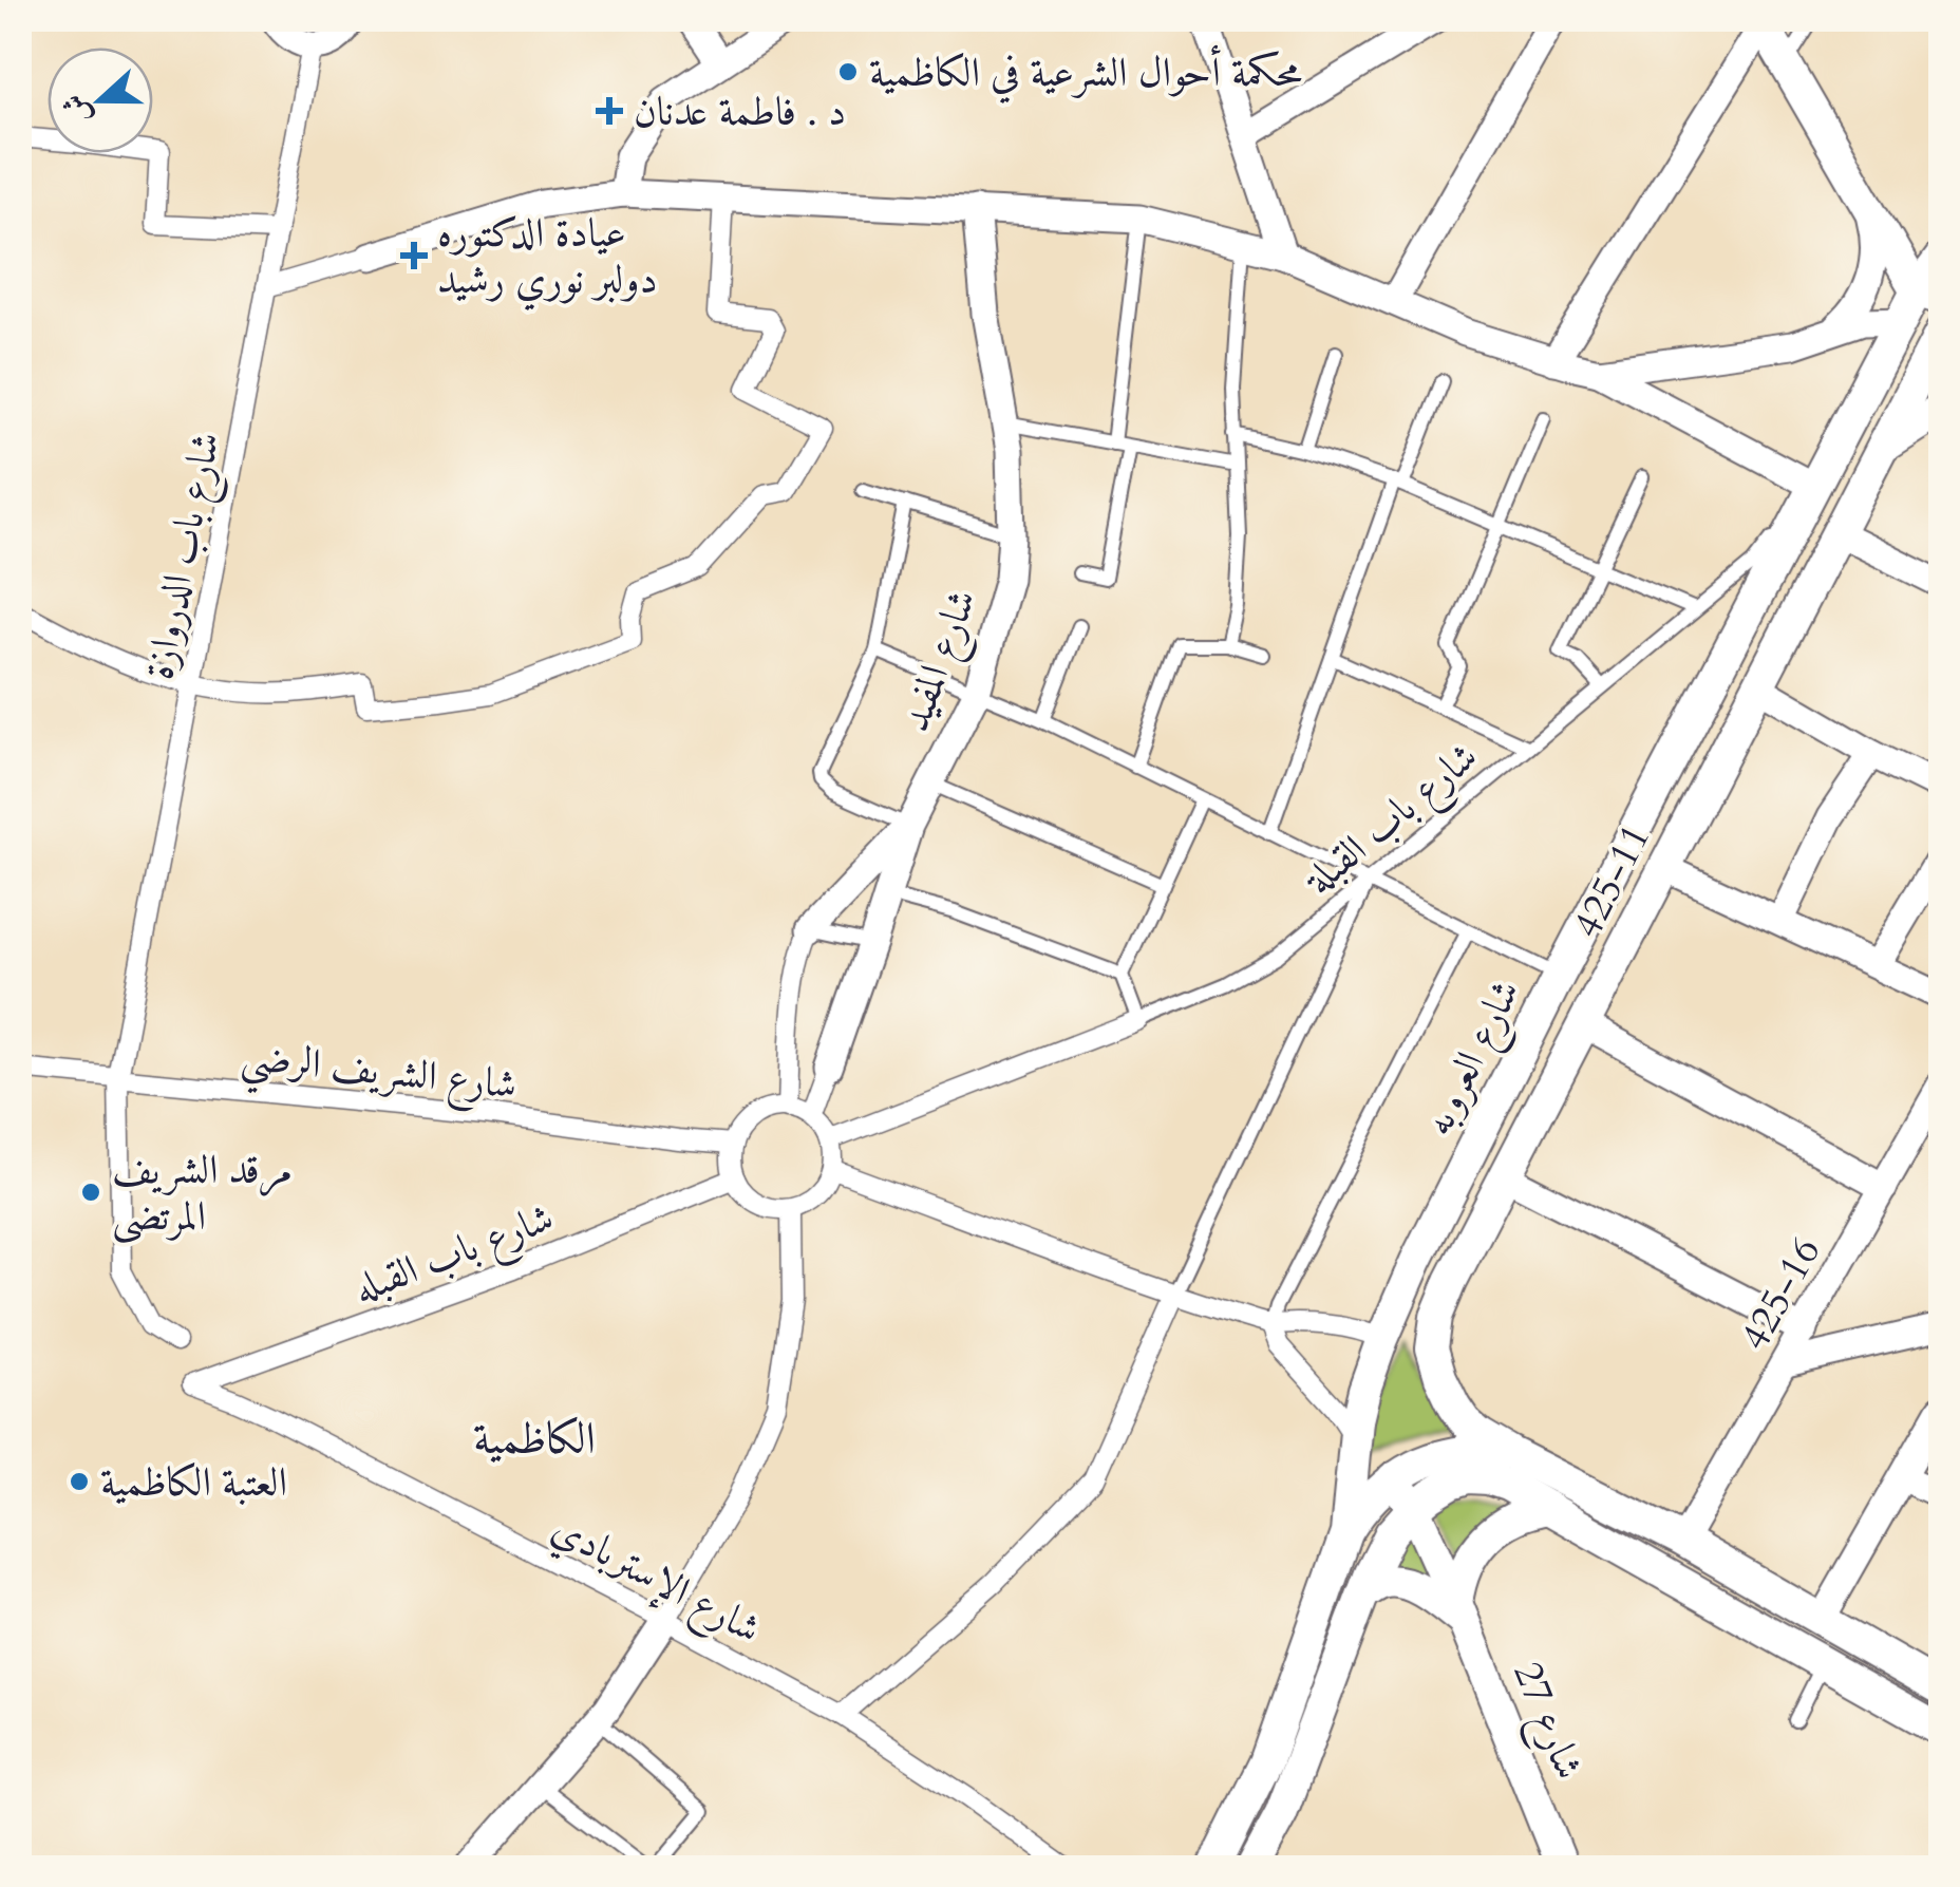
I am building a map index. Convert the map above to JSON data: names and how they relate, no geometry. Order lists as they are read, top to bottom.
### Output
{
  "streets": {
    "street": [
      "شارع باب الدروازة",
      "شارع المفيد",
      "شارع باب القبلة",
      "425-11",
      "شارع العروبه",
      "شارع الشريف الرضي",
      "شارع باب القبله",
      "425-16",
      "شارع الإستربادي",
      "شارع 27"
    ]
  },
  "crossings": [
    ["شارع باب الدروازة", "شارع الشريف الرضي"],
    ["شارع المفيد", "شارع باب القبلة"],
    ["شارع المفيد", "شارع الشريف الرضي"],
    ["شارع المفيد", "شارع باب القبله"],
    ["شارع باب القبلة", "شارع العروبه"],
    ["شارع باب القبلة", "شارع الشريف الرضي"],
    ["شارع باب القبلة", "شارع باب القبله"],
    ["425-11", "شارع العروبه"],
    ["425-11", "425-16"],
    ["425-11", "شارع 27"],
    ["شارع الشريف الرضي", "شارع باب القبله"],
    ["شارع باب القبله", "شارع الإستربادي"]
  ],
  "districts": ["الكاظمية"],
  "places": {
    "other": ["محكمة أحوال الشرعية في الكاظمية", "مرقد الشريف المرتضى", "العتبة الكاظمية"],
    "health": ["د . فاطمة عدنان", "عيادة الدكتوره دولبر نوري رشيد"]
  },
  "north": "left"
}
